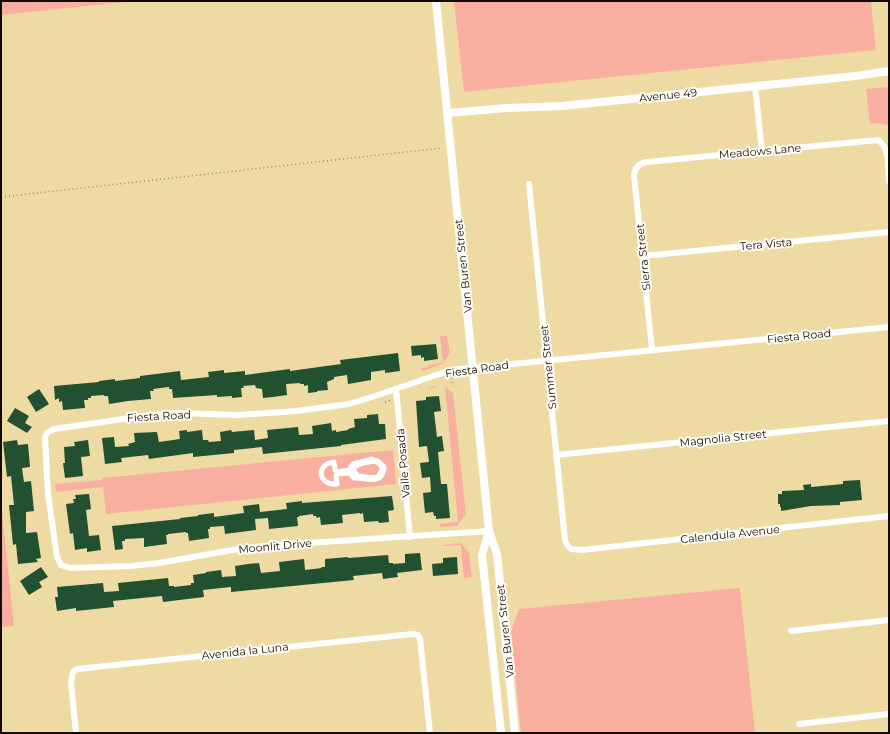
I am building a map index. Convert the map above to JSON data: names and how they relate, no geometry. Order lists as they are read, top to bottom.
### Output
{
  "streets": {
    "street": [
      "Avenue 49",
      "Meadows Lane",
      "Tera Vista",
      "Sierra Street",
      "Van Buren Street",
      "Fiesta Road",
      "Summer Street",
      "Magnolia Street",
      "Valle Posada",
      "Calendula Avenue",
      "Moonlit Drive",
      "Avenida la Luna"
    ]
  },
  "crossings": [
    ["Avenue 49", "Van Buren Street"],
    ["Meadows Lane", "Sierra Street"],
    ["Tera Vista", "Sierra Street"],
    ["Sierra Street", "Fiesta Road"],
    ["Van Buren Street", "Fiesta Road"],
    ["Van Buren Street", "Moonlit Drive"],
    ["Fiesta Road", "Summer Street"],
    ["Fiesta Road", "Valle Posada"],
    ["Fiesta Road", "Moonlit Drive"],
    ["Summer Street", "Magnolia Street"],
    ["Summer Street", "Calendula Avenue"],
    ["Valle Posada", "Moonlit Drive"]
  ]
}
